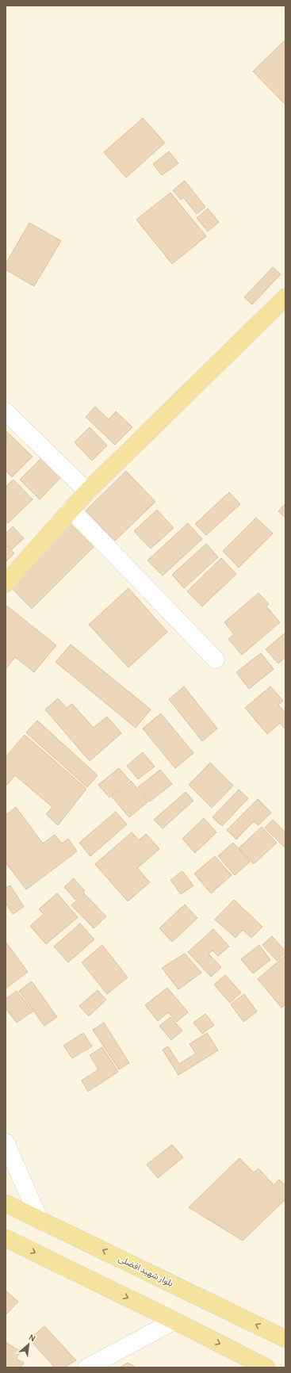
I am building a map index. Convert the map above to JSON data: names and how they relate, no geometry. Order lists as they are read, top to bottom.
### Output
{
  "streets": {
    "main road": ["بلوار شهید افضلی"]
  },
  "north": "top right"
}
